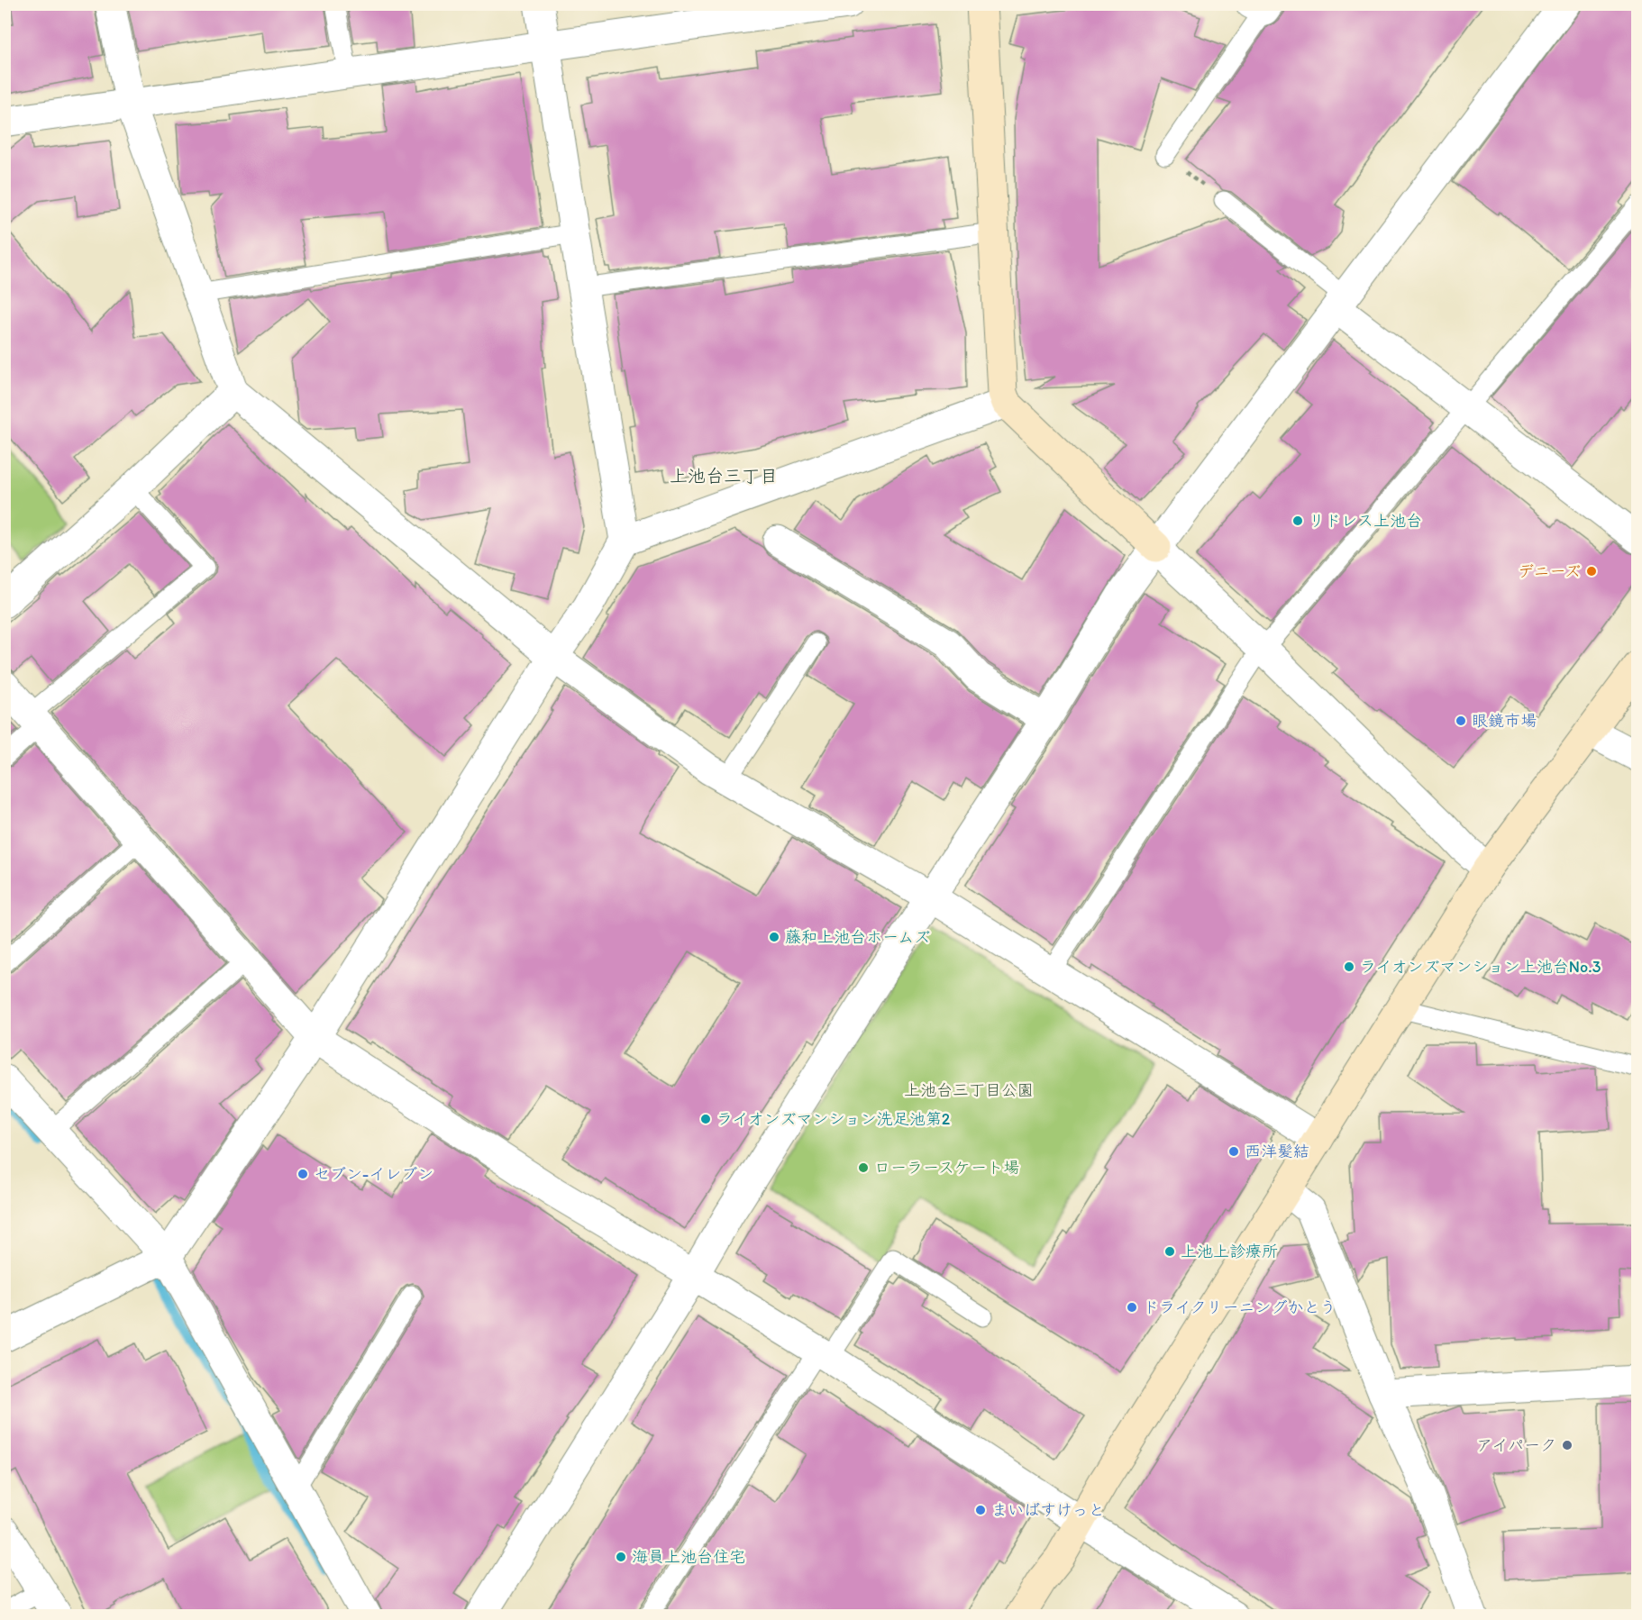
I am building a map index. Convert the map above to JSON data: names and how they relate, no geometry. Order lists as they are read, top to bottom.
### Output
{
  "districts": ["上池台三丁目"],
  "parks": ["上池台三丁目公園"],
  "places": [
    "リドレス上池台",
    "デニーズ",
    "眼鏡市場",
    "藤和上池台ホームズ",
    "ライオンズマンション上池台No.3",
    "ライオンズマンション洗足池第2",
    "西洋髪結",
    "ローラースケート場",
    "セブン-イレブン",
    "上池上診療所",
    "ドライクリーニングかとう",
    "アイパーク",
    "まいばすけっと",
    "海員上池台住宅"
  ]
}
